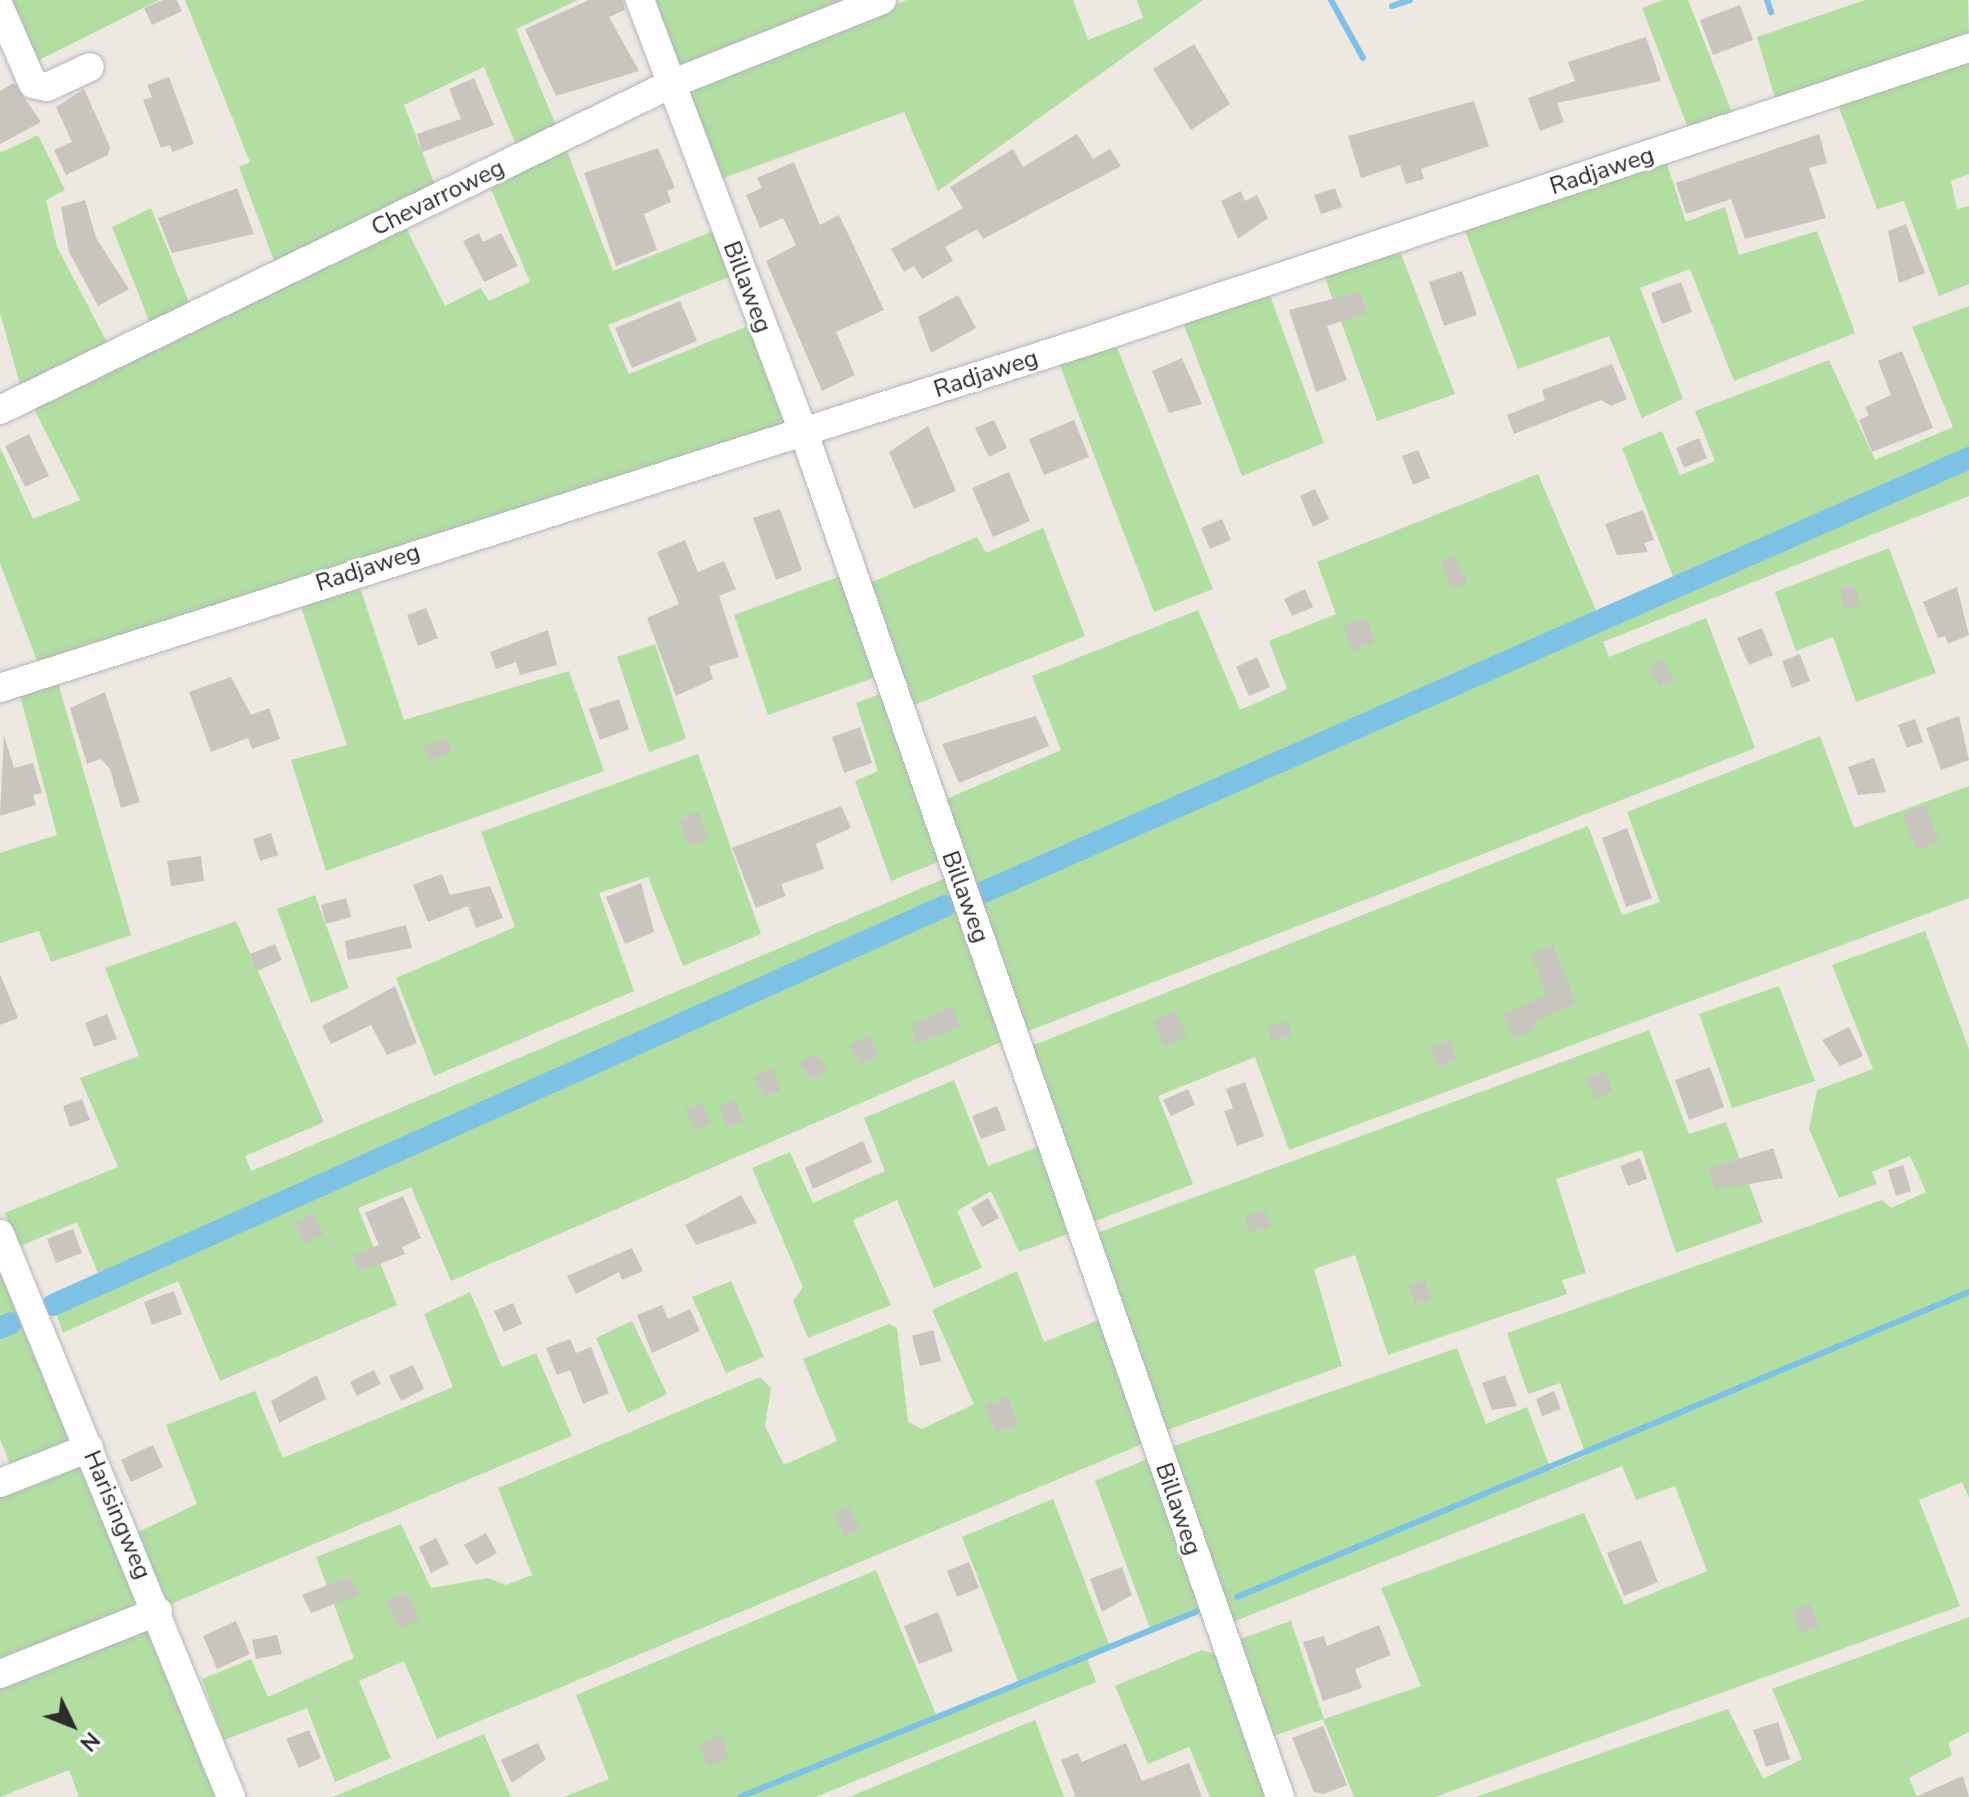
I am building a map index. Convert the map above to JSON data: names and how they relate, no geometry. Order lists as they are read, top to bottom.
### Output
{
  "streets": {
    "street": [
      "Radjaweg",
      "Chevarroweg",
      "Billaweg",
      "Harisingweg"
    ]
  },
  "crossings": [
    ["Radjaweg", "Billaweg"],
    ["Chevarroweg", "Billaweg"]
  ],
  "north": "bottom right"
}
